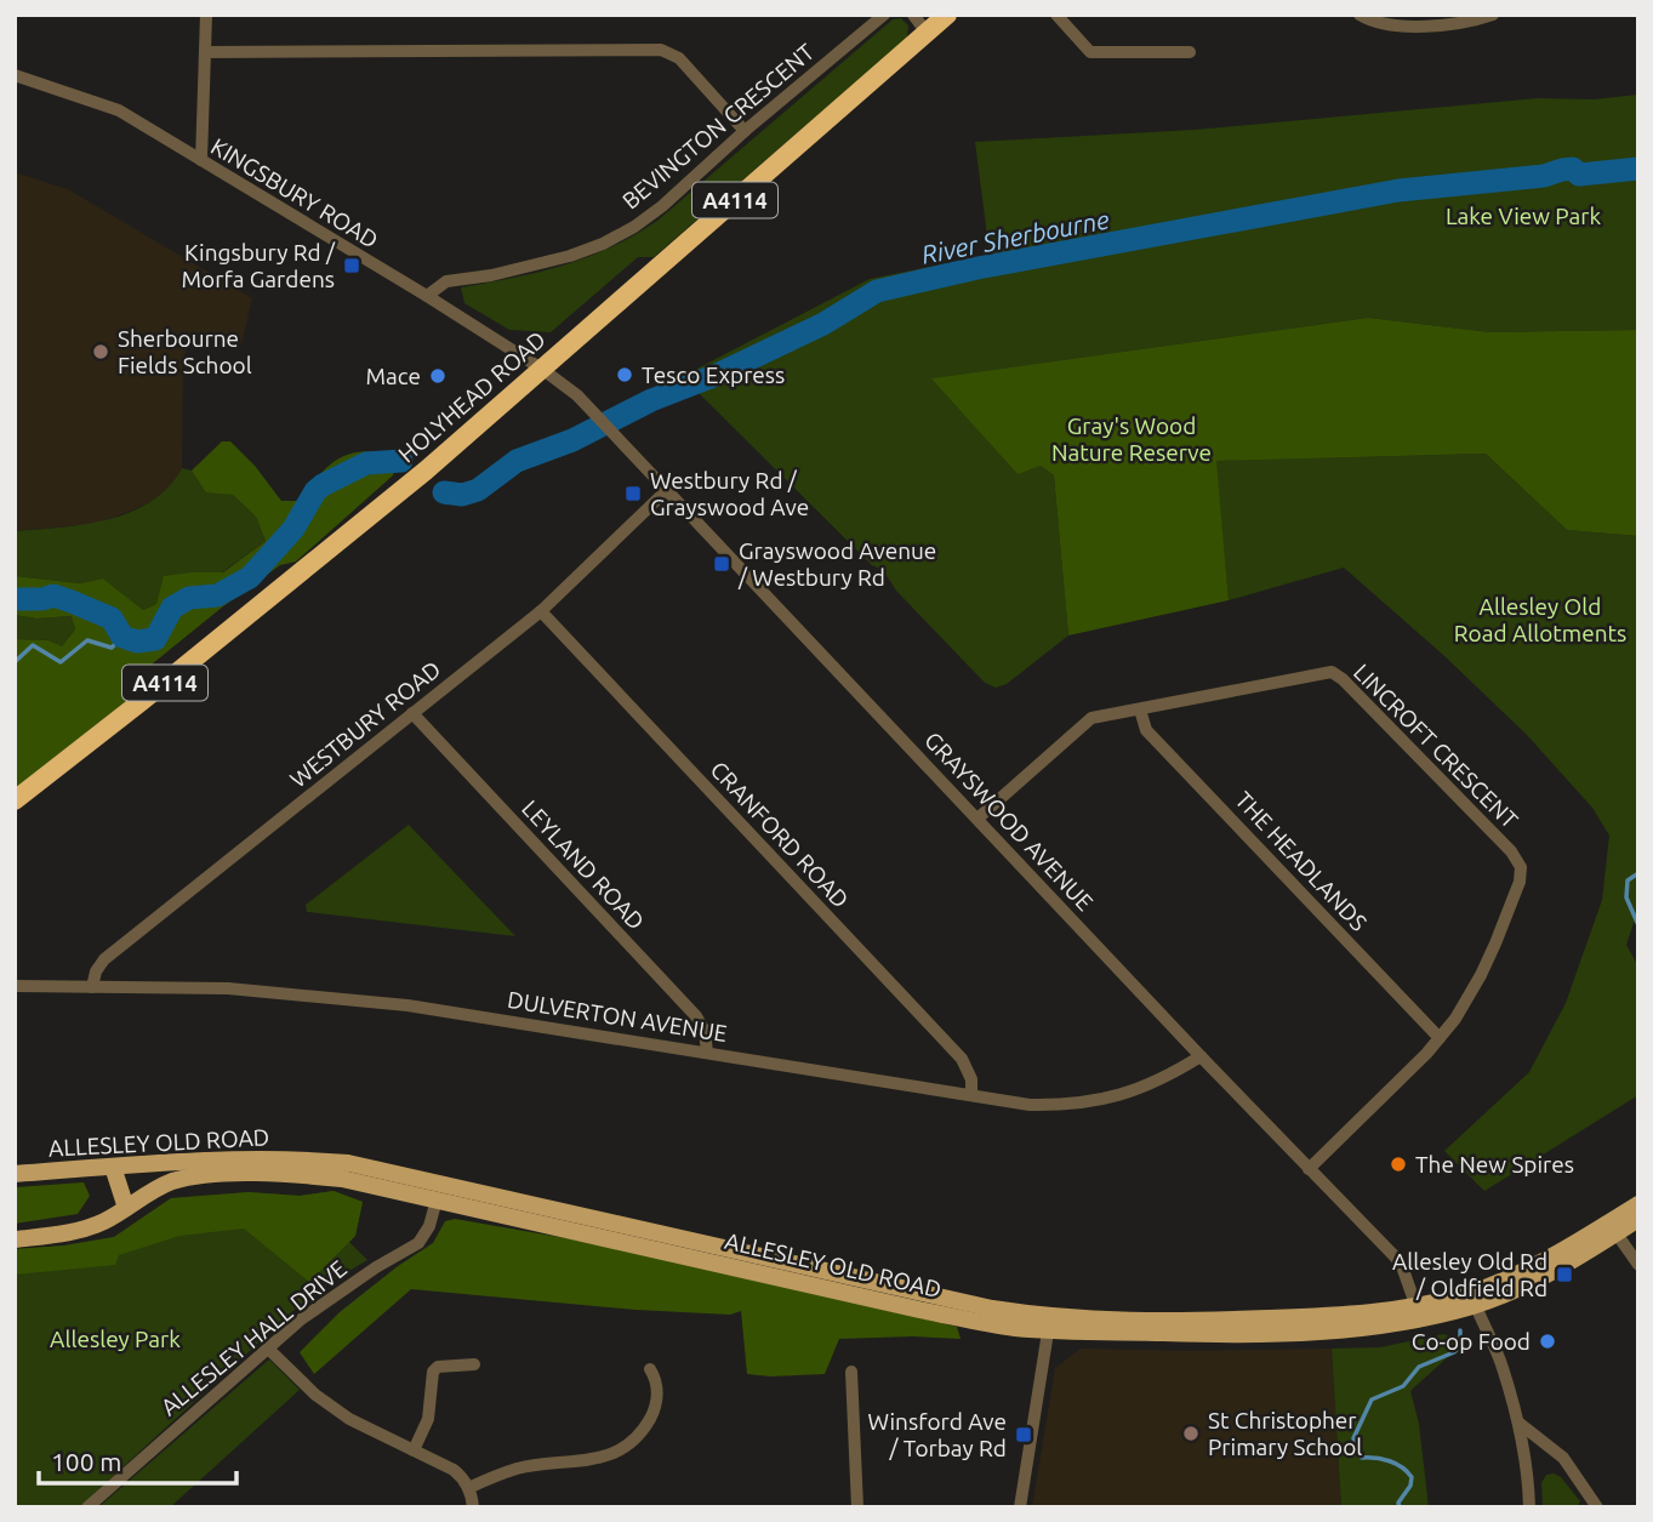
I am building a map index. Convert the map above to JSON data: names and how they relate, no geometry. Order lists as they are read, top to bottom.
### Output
{
  "streets": {
    "highway": ["A4114", "HOLYHEAD ROAD"],
    "main road": ["ALLESLEY OLD ROAD"],
    "street": [
      "BEVINGTON CRESCENT",
      "KINGSBURY ROAD",
      "WESTBURY ROAD",
      "LINCROFT CRESCENT",
      "GRAYSWOOD AVENUE",
      "CRANFORD ROAD",
      "THE HEADLANDS",
      "LEYLAND ROAD",
      "DULVERTON AVENUE",
      "ALLESLEY HALL DRIVE"
    ]
  },
  "crossings": [
    ["BEVINGTON CRESCENT", "KINGSBURY ROAD"],
    ["KINGSBURY ROAD", "HOLYHEAD ROAD"],
    ["KINGSBURY ROAD", "GRAYSWOOD AVENUE"],
    ["HOLYHEAD ROAD", "GRAYSWOOD AVENUE"],
    ["WESTBURY ROAD", "GRAYSWOOD AVENUE"],
    ["WESTBURY ROAD", "CRANFORD ROAD"],
    ["WESTBURY ROAD", "LEYLAND ROAD"],
    ["WESTBURY ROAD", "DULVERTON AVENUE"],
    ["LINCROFT CRESCENT", "GRAYSWOOD AVENUE"],
    ["LINCROFT CRESCENT", "THE HEADLANDS"],
    ["GRAYSWOOD AVENUE", "DULVERTON AVENUE"],
    ["GRAYSWOOD AVENUE", "ALLESLEY OLD ROAD"],
    ["CRANFORD ROAD", "DULVERTON AVENUE"],
    ["LEYLAND ROAD", "DULVERTON AVENUE"],
    ["ALLESLEY OLD ROAD", "ALLESLEY HALL DRIVE"]
  ],
  "water": ["River Sherbourne"],
  "parks": [
    "Lake View Park",
    "Gray's Wood Nature Reserve",
    "Allesley Old Road Allotments",
    "Allesley Park"
  ],
  "places": {
    "transit": [
      "Kingsbury Rd / Morfa Gardens",
      "Westbury Rd / Grayswood Ave",
      "Grayswood Avenue / Westbury Rd",
      "Allesley Old Rd / Oldfield Rd",
      "Winsford Ave / Torbay Rd"
    ],
    "other": [
      "Sherbourne Fields School",
      "Tesco Express",
      "Mace",
      "The New Spires",
      "Co-op Food",
      "St Christopher Primary School"
    ]
  },
  "scale_bar": "100 m"
}
